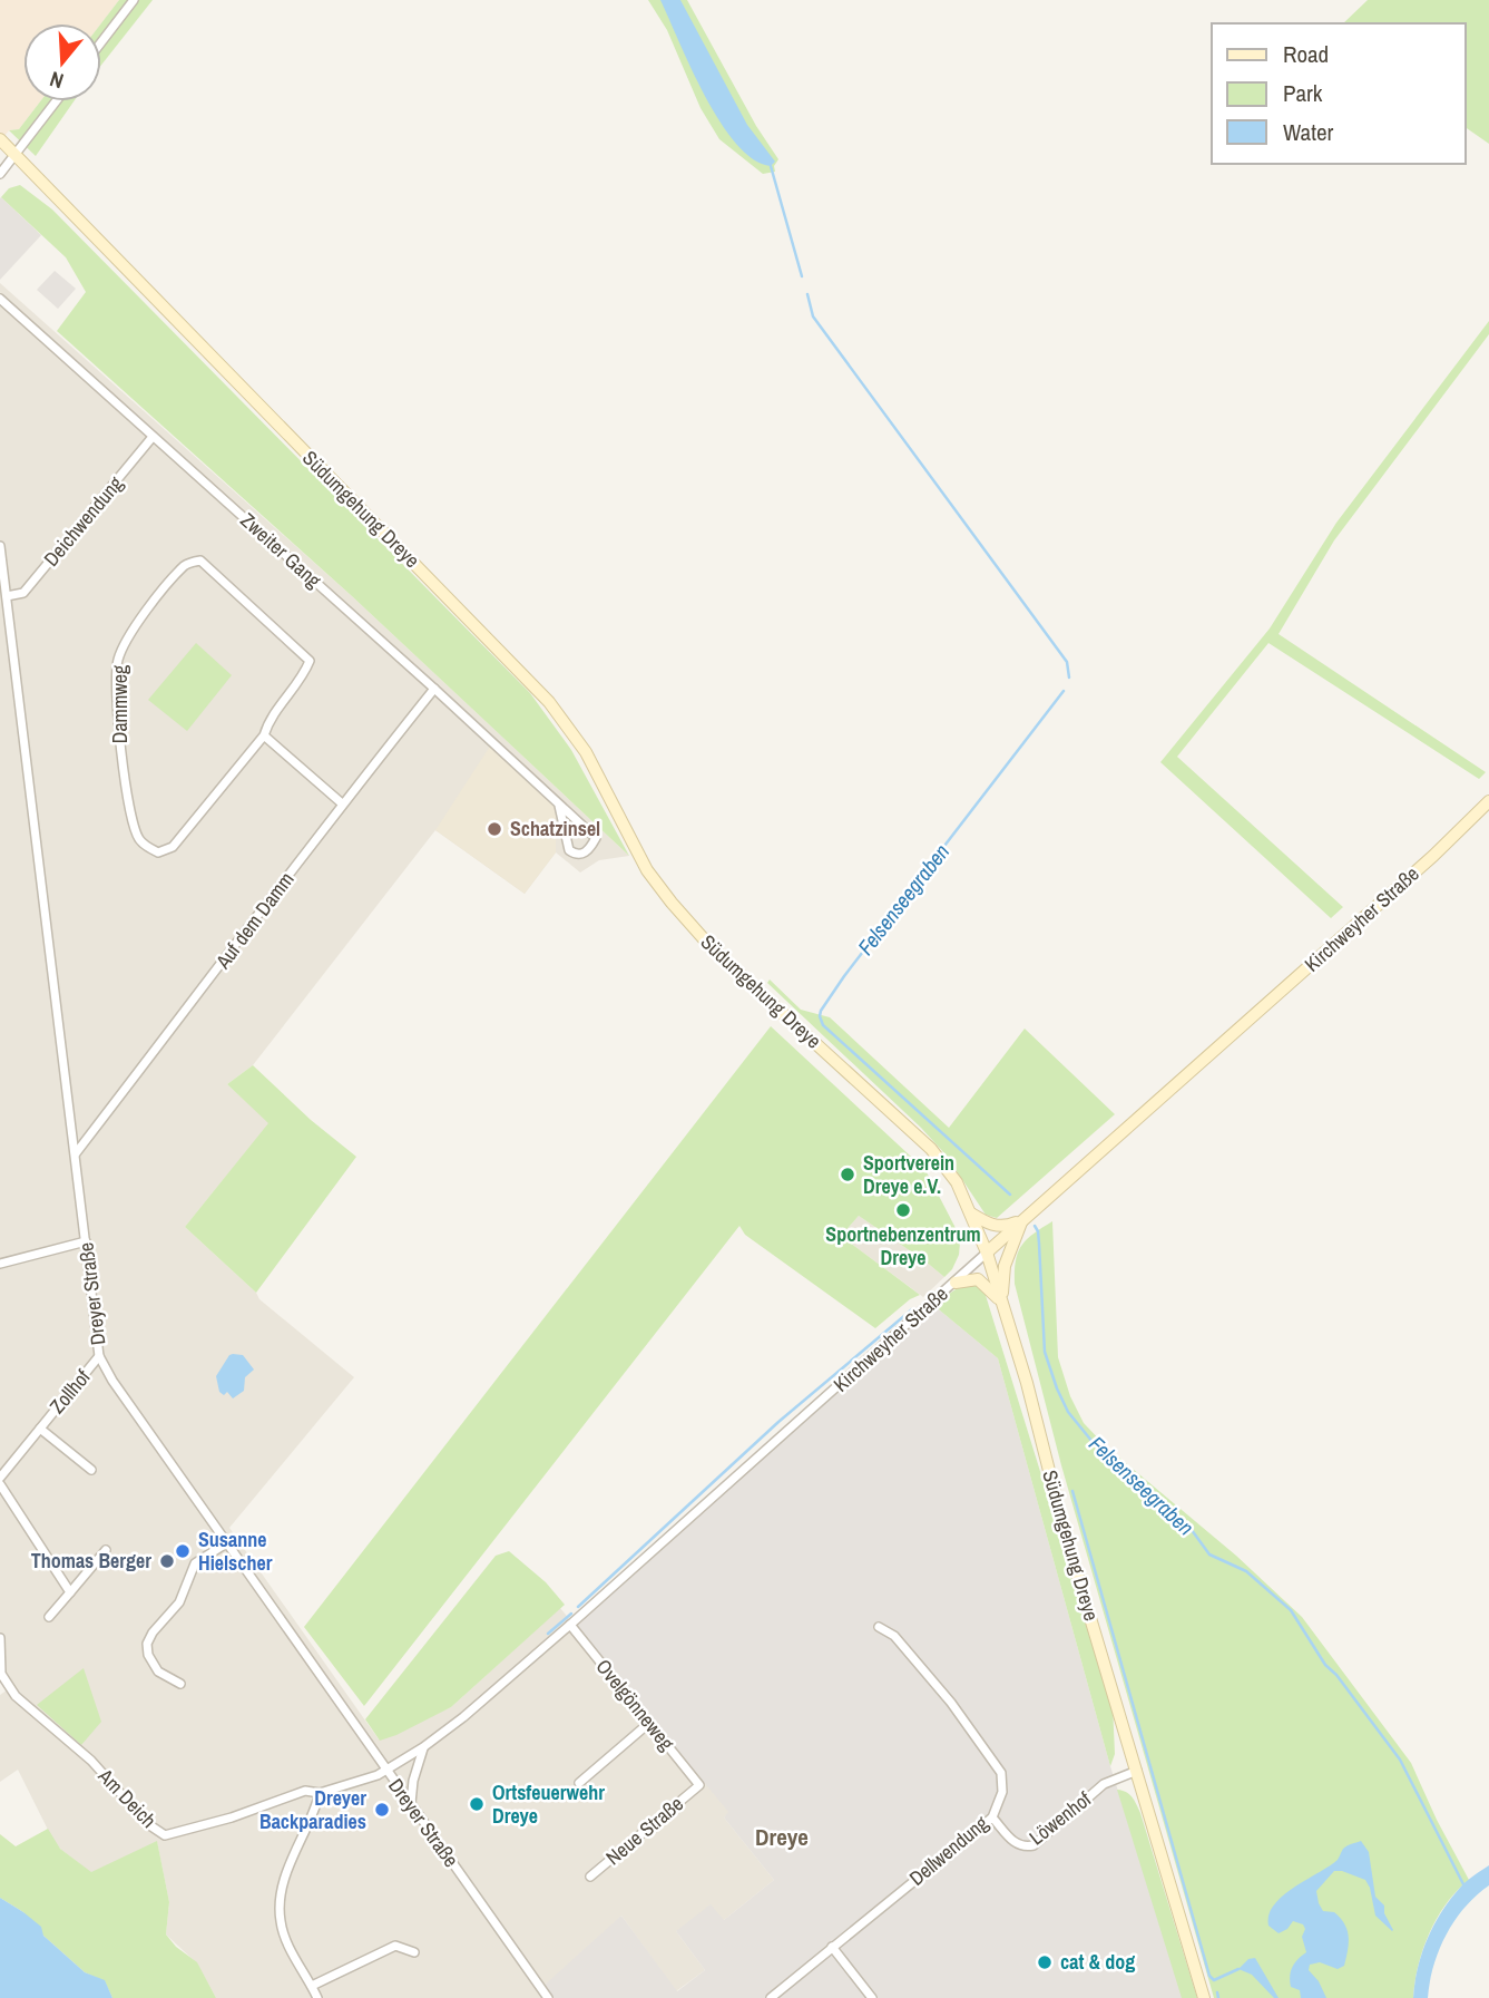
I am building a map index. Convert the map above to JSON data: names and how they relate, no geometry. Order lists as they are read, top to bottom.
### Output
{
  "streets": {
    "main road": ["Südumgehung Dreye", "Kirchweyher Straße"],
    "street": [
      "Deichwendung",
      "Zweiter Gang",
      "Dammweg",
      "Auf dem Damm",
      "Dreyer Straße",
      "Zollhof",
      "Ovelgönneweg",
      "Am Deich",
      "Löwenhof",
      "Neue Straße",
      "Dellwendung"
    ]
  },
  "crossings": [
    ["Südumgehung Dreye", "Kirchweyher Straße"],
    ["Südumgehung Dreye", "Löwenhof"],
    ["Deichwendung", "Zweiter Gang"],
    ["Deichwendung", "Dreyer Straße"],
    ["Zweiter Gang", "Auf dem Damm"],
    ["Kirchweyher Straße", "Dreyer Straße"],
    ["Kirchweyher Straße", "Ovelgönneweg"],
    ["Kirchweyher Straße", "Am Deich"],
    ["Auf dem Damm", "Dreyer Straße"],
    ["Dreyer Straße", "Zollhof"],
    ["Dreyer Straße", "Am Deich"],
    ["Ovelgönneweg", "Neue Straße"],
    ["Löwenhof", "Dellwendung"]
  ],
  "districts": ["Dreye"],
  "water": ["Felsenseegraben"],
  "places": [
    "Schatzinsel",
    "Sportverein Dreye e.V.",
    "Sportnebenzentrum Dreye",
    "Susanne Hielscher",
    "Thomas Berger",
    "Ortsfeuerwehr Dreye",
    "Dreyer Backparadies",
    "cat & dog"
  ],
  "legend": ["Road", "Park", "Water"],
  "north": "bottom"
}
